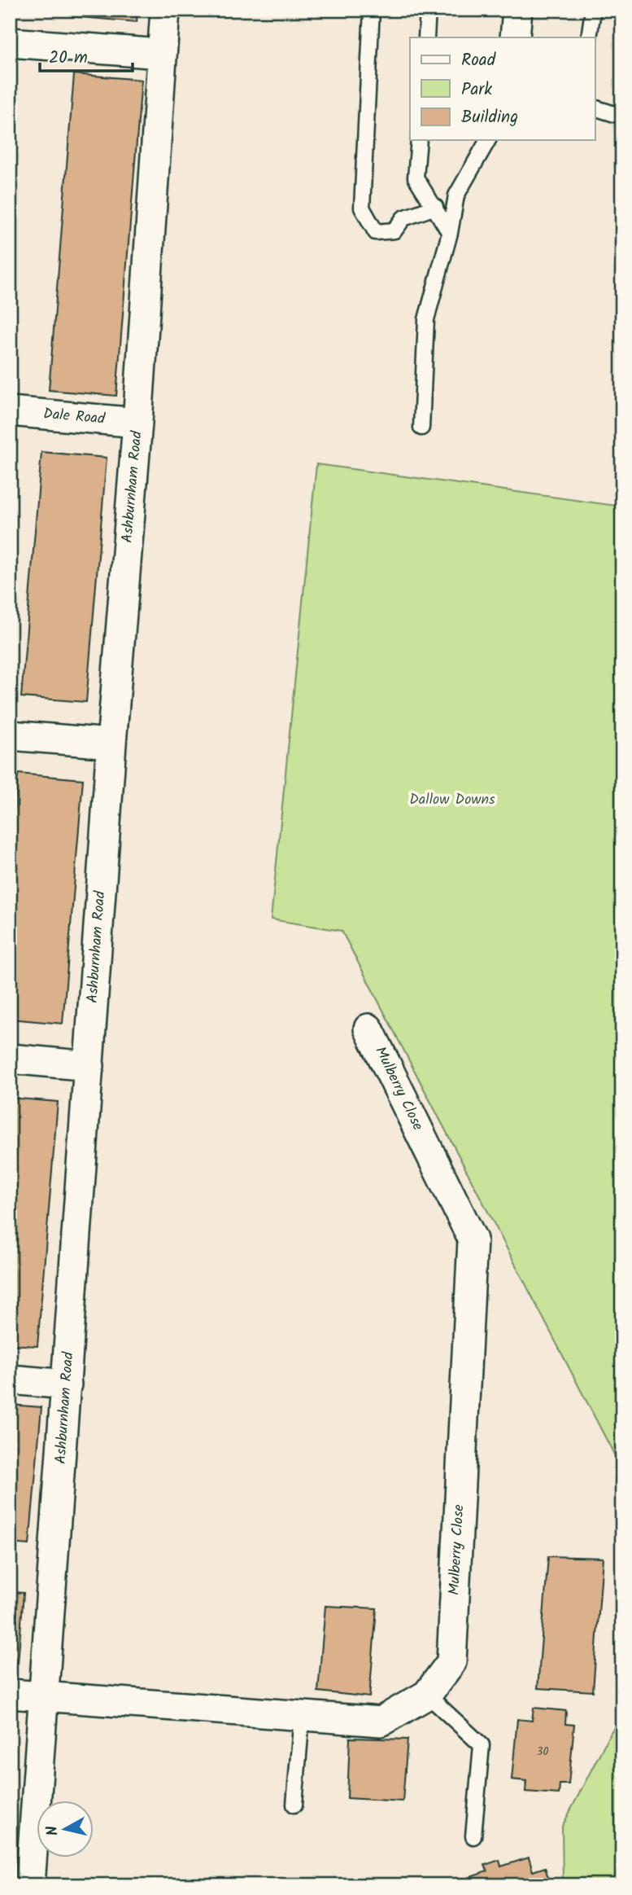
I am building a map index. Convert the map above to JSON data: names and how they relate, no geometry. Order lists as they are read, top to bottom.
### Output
{
  "streets": {
    "street": ["Dale Road", "Ashburnham Road", "Mulberry Close"]
  },
  "crossings": [
    ["Dale Road", "Ashburnham Road"],
    ["Ashburnham Road", "Mulberry Close"]
  ],
  "parks": ["Dallow Downs"],
  "house_numbers": ["30"],
  "legend": ["Road", "Park", "Building"],
  "scale_bar": "20 m",
  "north": "left"
}
